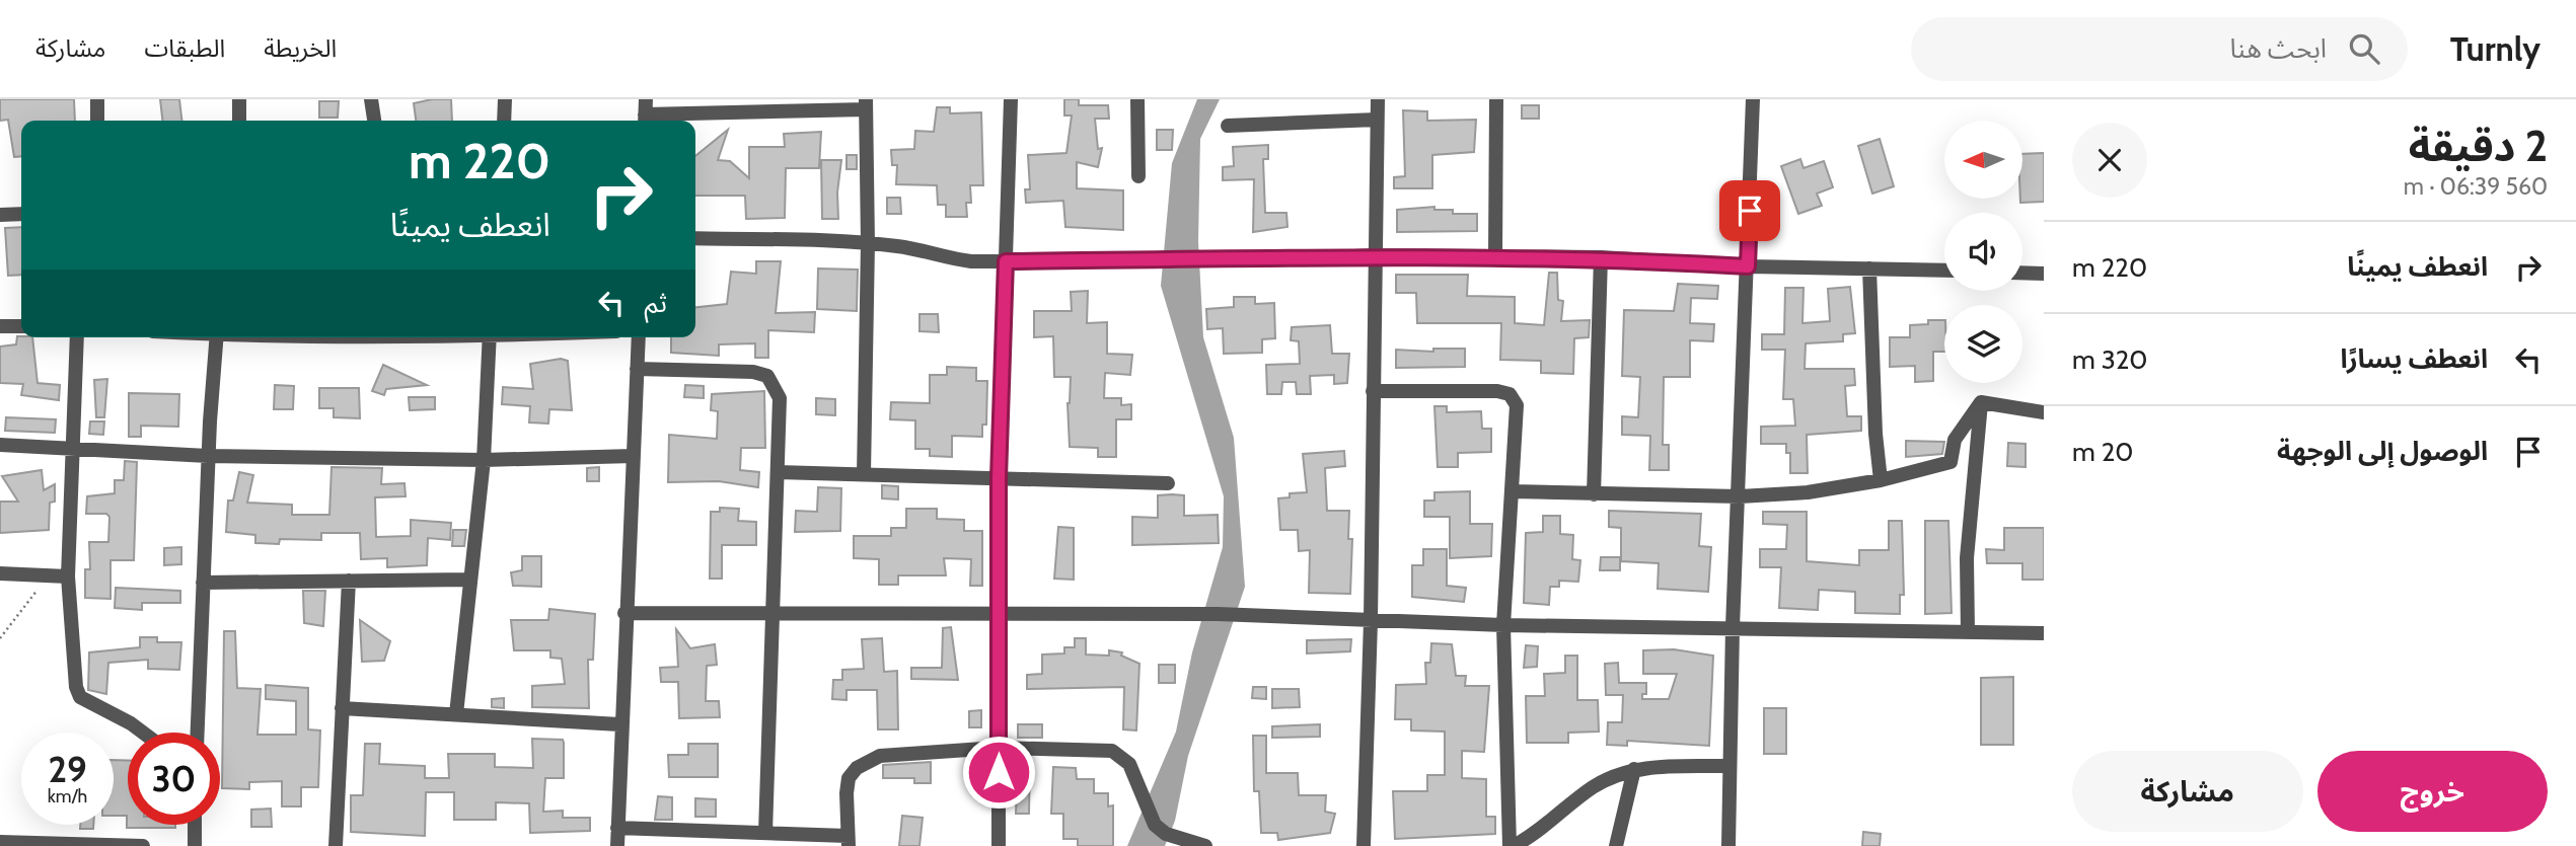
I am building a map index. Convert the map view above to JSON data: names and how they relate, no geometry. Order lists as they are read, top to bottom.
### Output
{
  "north": "left",
  "page": {
    "header": "Turnly",
    "search": "ابحث هنا",
    "nav": ["الخريطة", "الطبقات", "مشاركة"],
    "heading": ["2 دقيقة", "560 m · 06:39"],
    "turn": ["220 m", "انعطف يمينًا"],
    "list": [
      {
        "name": "انعطف يمينًا",
        "value": "220 m"
      },
      {
        "name": "انعطف يسارًا",
        "value": "320 m"
      },
      {
        "name": "الوصول إلى الوجهة",
        "value": "20 m"
      }
    ],
    "then": "ثم",
    "speed": "29 km/h",
    "limit": "30",
    "buttons": ["خروج", "مشاركة"]
  }
}
